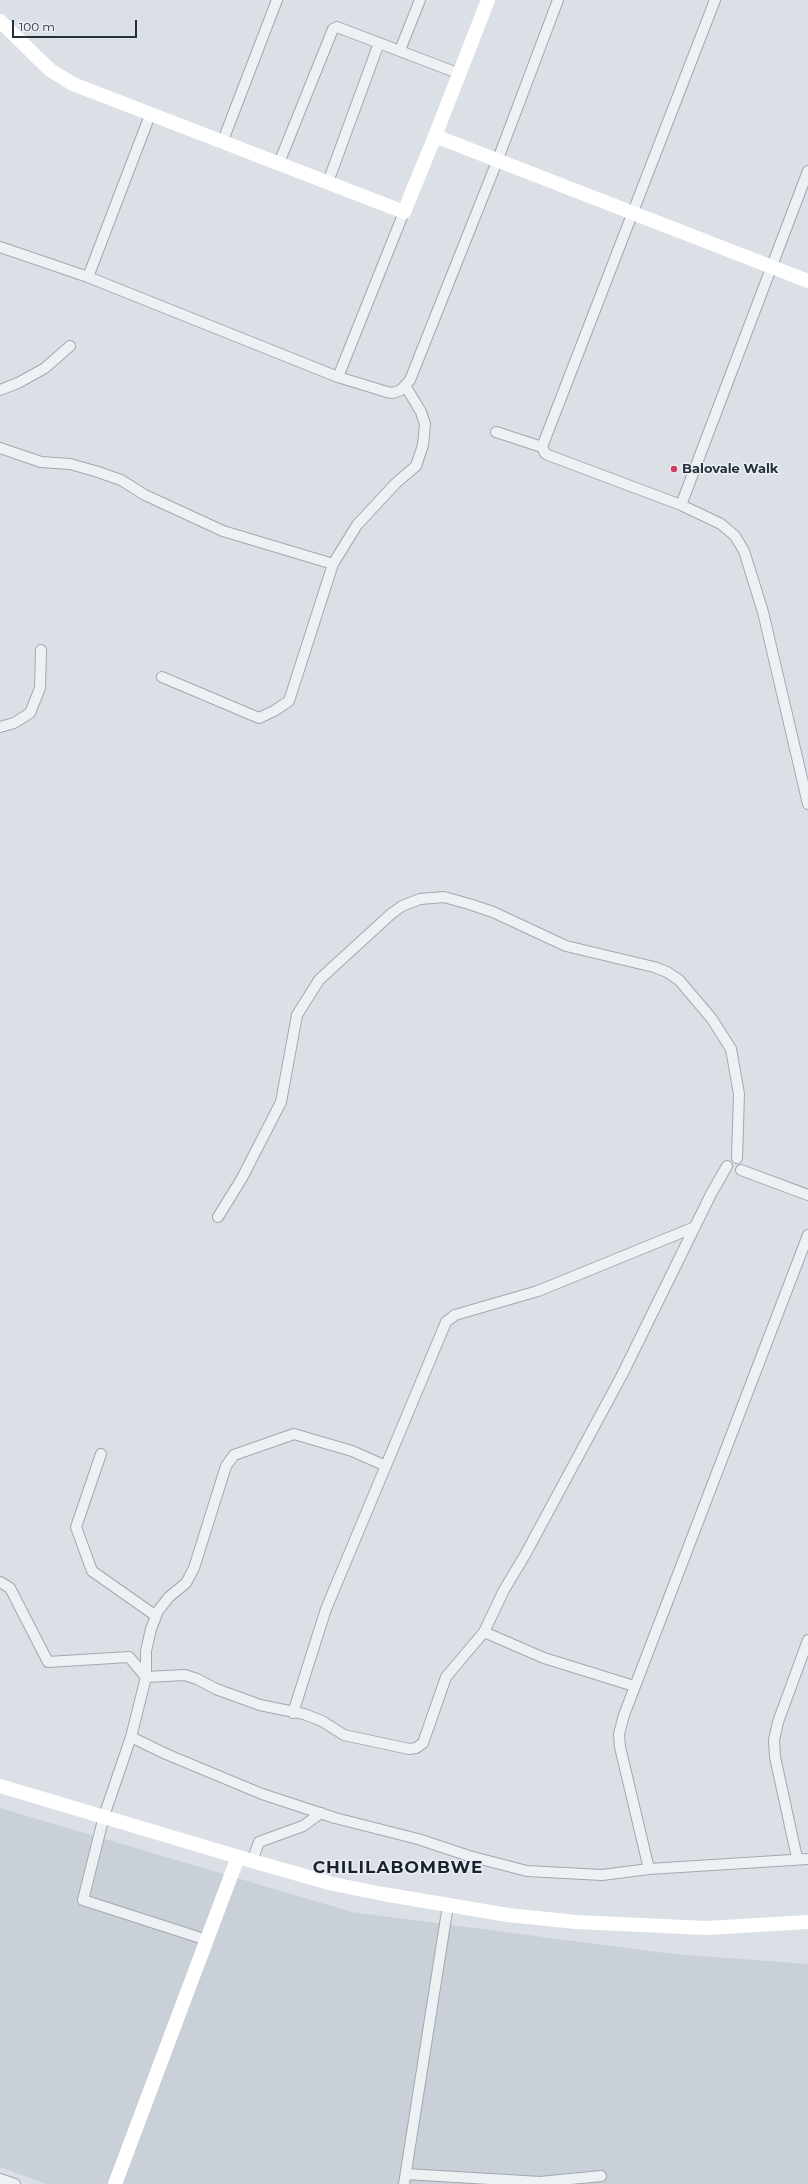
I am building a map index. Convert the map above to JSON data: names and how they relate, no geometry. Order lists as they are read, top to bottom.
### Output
{
  "districts": ["CHILILABOMBWE"],
  "places": ["Balovale Walk"],
  "scale_bar": "100 m"
}
